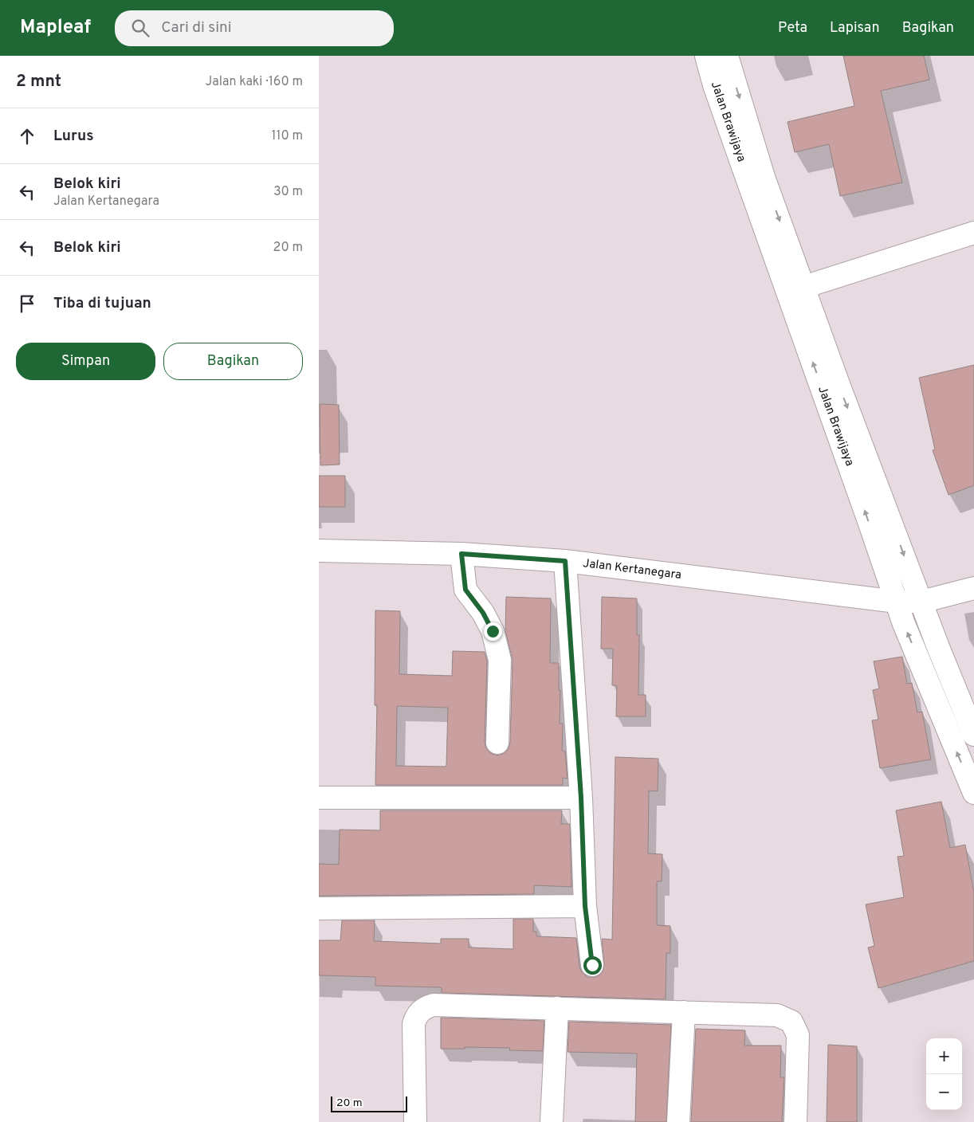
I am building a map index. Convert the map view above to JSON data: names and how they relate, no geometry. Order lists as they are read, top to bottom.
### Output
{
  "streets": {
    "main road": ["Jalan Brawijaya", "Jalan Kertanegara"]
  },
  "crossings": [
    ["Jalan Brawijaya", "Jalan Kertanegara"]
  ],
  "scale_bar": "20 m",
  "page": {
    "header": "Mapleaf",
    "search": "Cari di sini",
    "nav": ["Peta", "Lapisan", "Bagikan"],
    "heading": ["2 mnt", "Jalan kaki · 160 m"],
    "list": [
      ["Lurus", "110 m"],
      ["Belok kiri", "Jalan Kertanegara", "30 m"],
      ["Belok kiri", "20 m"],
      "Tiba di tujuan"
    ],
    "buttons": ["Simpan", "Bagikan"],
    "map_buttons": ["+", "−"],
    "scale": "20 m"
  }
}
